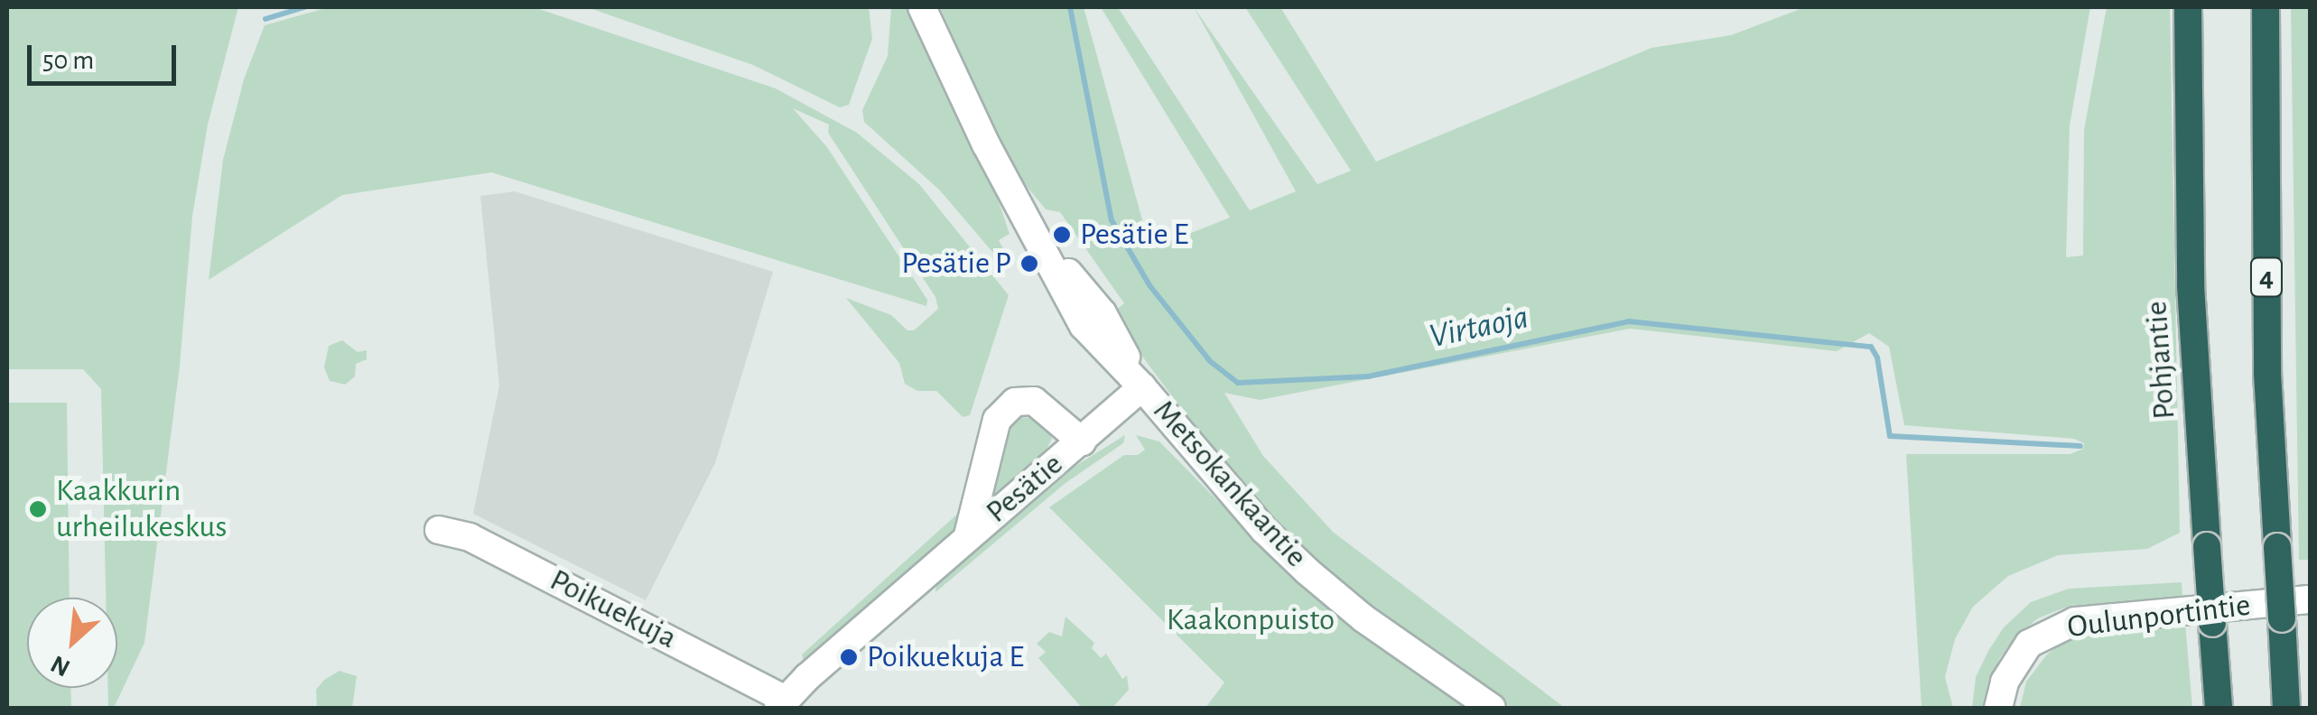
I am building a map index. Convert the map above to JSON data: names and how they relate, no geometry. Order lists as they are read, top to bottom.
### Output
{
  "streets": {
    "highway": ["4", "Pohjantie"],
    "street": [
      "Metsokankaantie",
      "Pesätie",
      "Poikuekuja",
      "Oulunportintie"
    ]
  },
  "crossings": [
    ["Metsokankaantie", "Pesätie"],
    ["Pesätie", "Poikuekuja"]
  ],
  "water": ["Virtaoja"],
  "parks": ["Kaakonpuisto"],
  "places": [
    "Pesätie E",
    "Pesätie P",
    "Kaakkurin urheilukeskus",
    "Poikuekuja E"
  ],
  "scale_bar": "50 m",
  "north": "bottom left"
}
